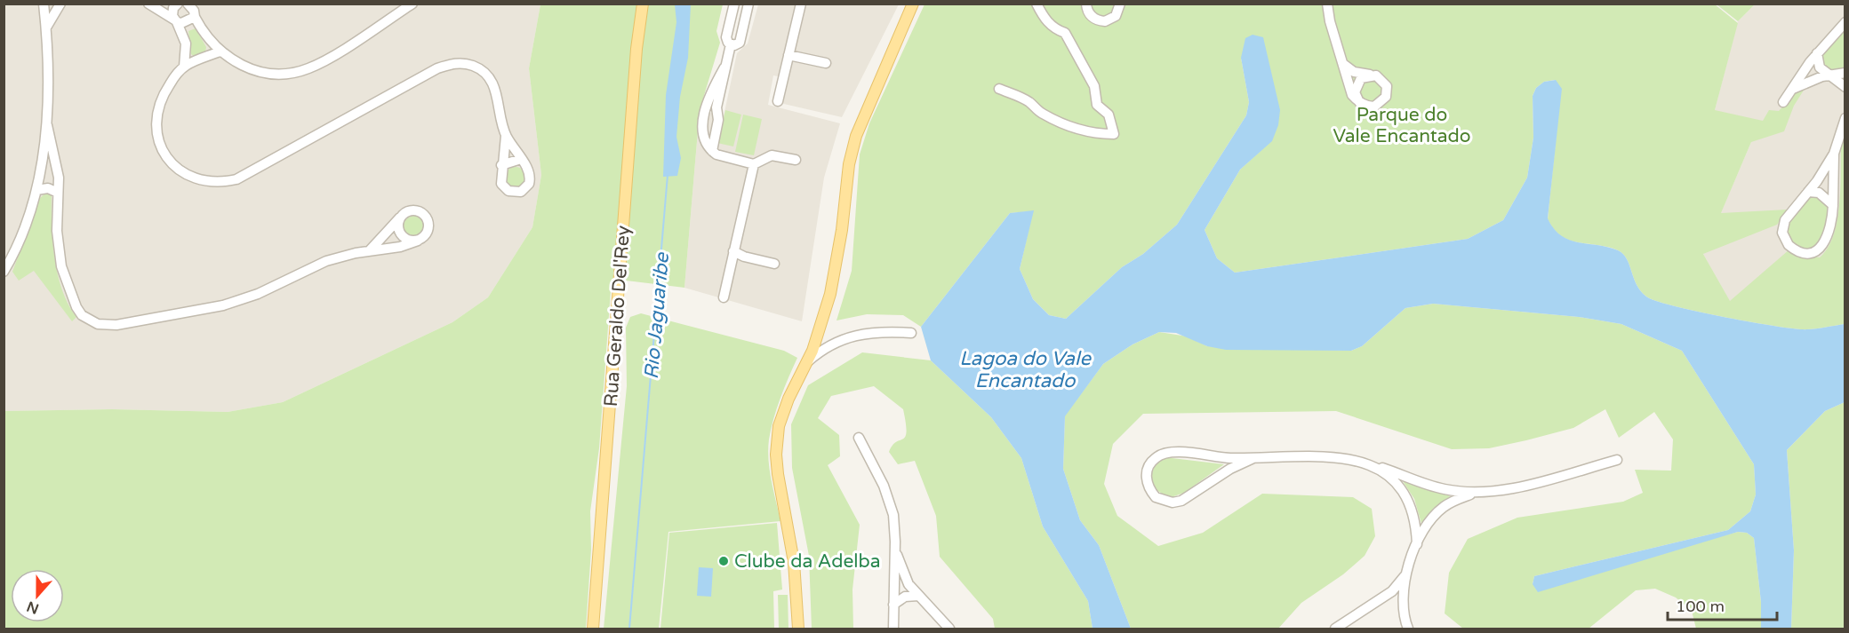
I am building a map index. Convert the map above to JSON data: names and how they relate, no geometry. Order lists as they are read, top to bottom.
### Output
{
  "streets": {
    "main road": ["Rua Geraldo Del'Rey"]
  },
  "water": ["Rio Jaguaribe", "Lagoa do Vale Encantado"],
  "parks": ["Parque do Vale Encantado"],
  "places": ["Clube da Adelba"],
  "scale_bar": "100 m",
  "north": "bottom"
}
